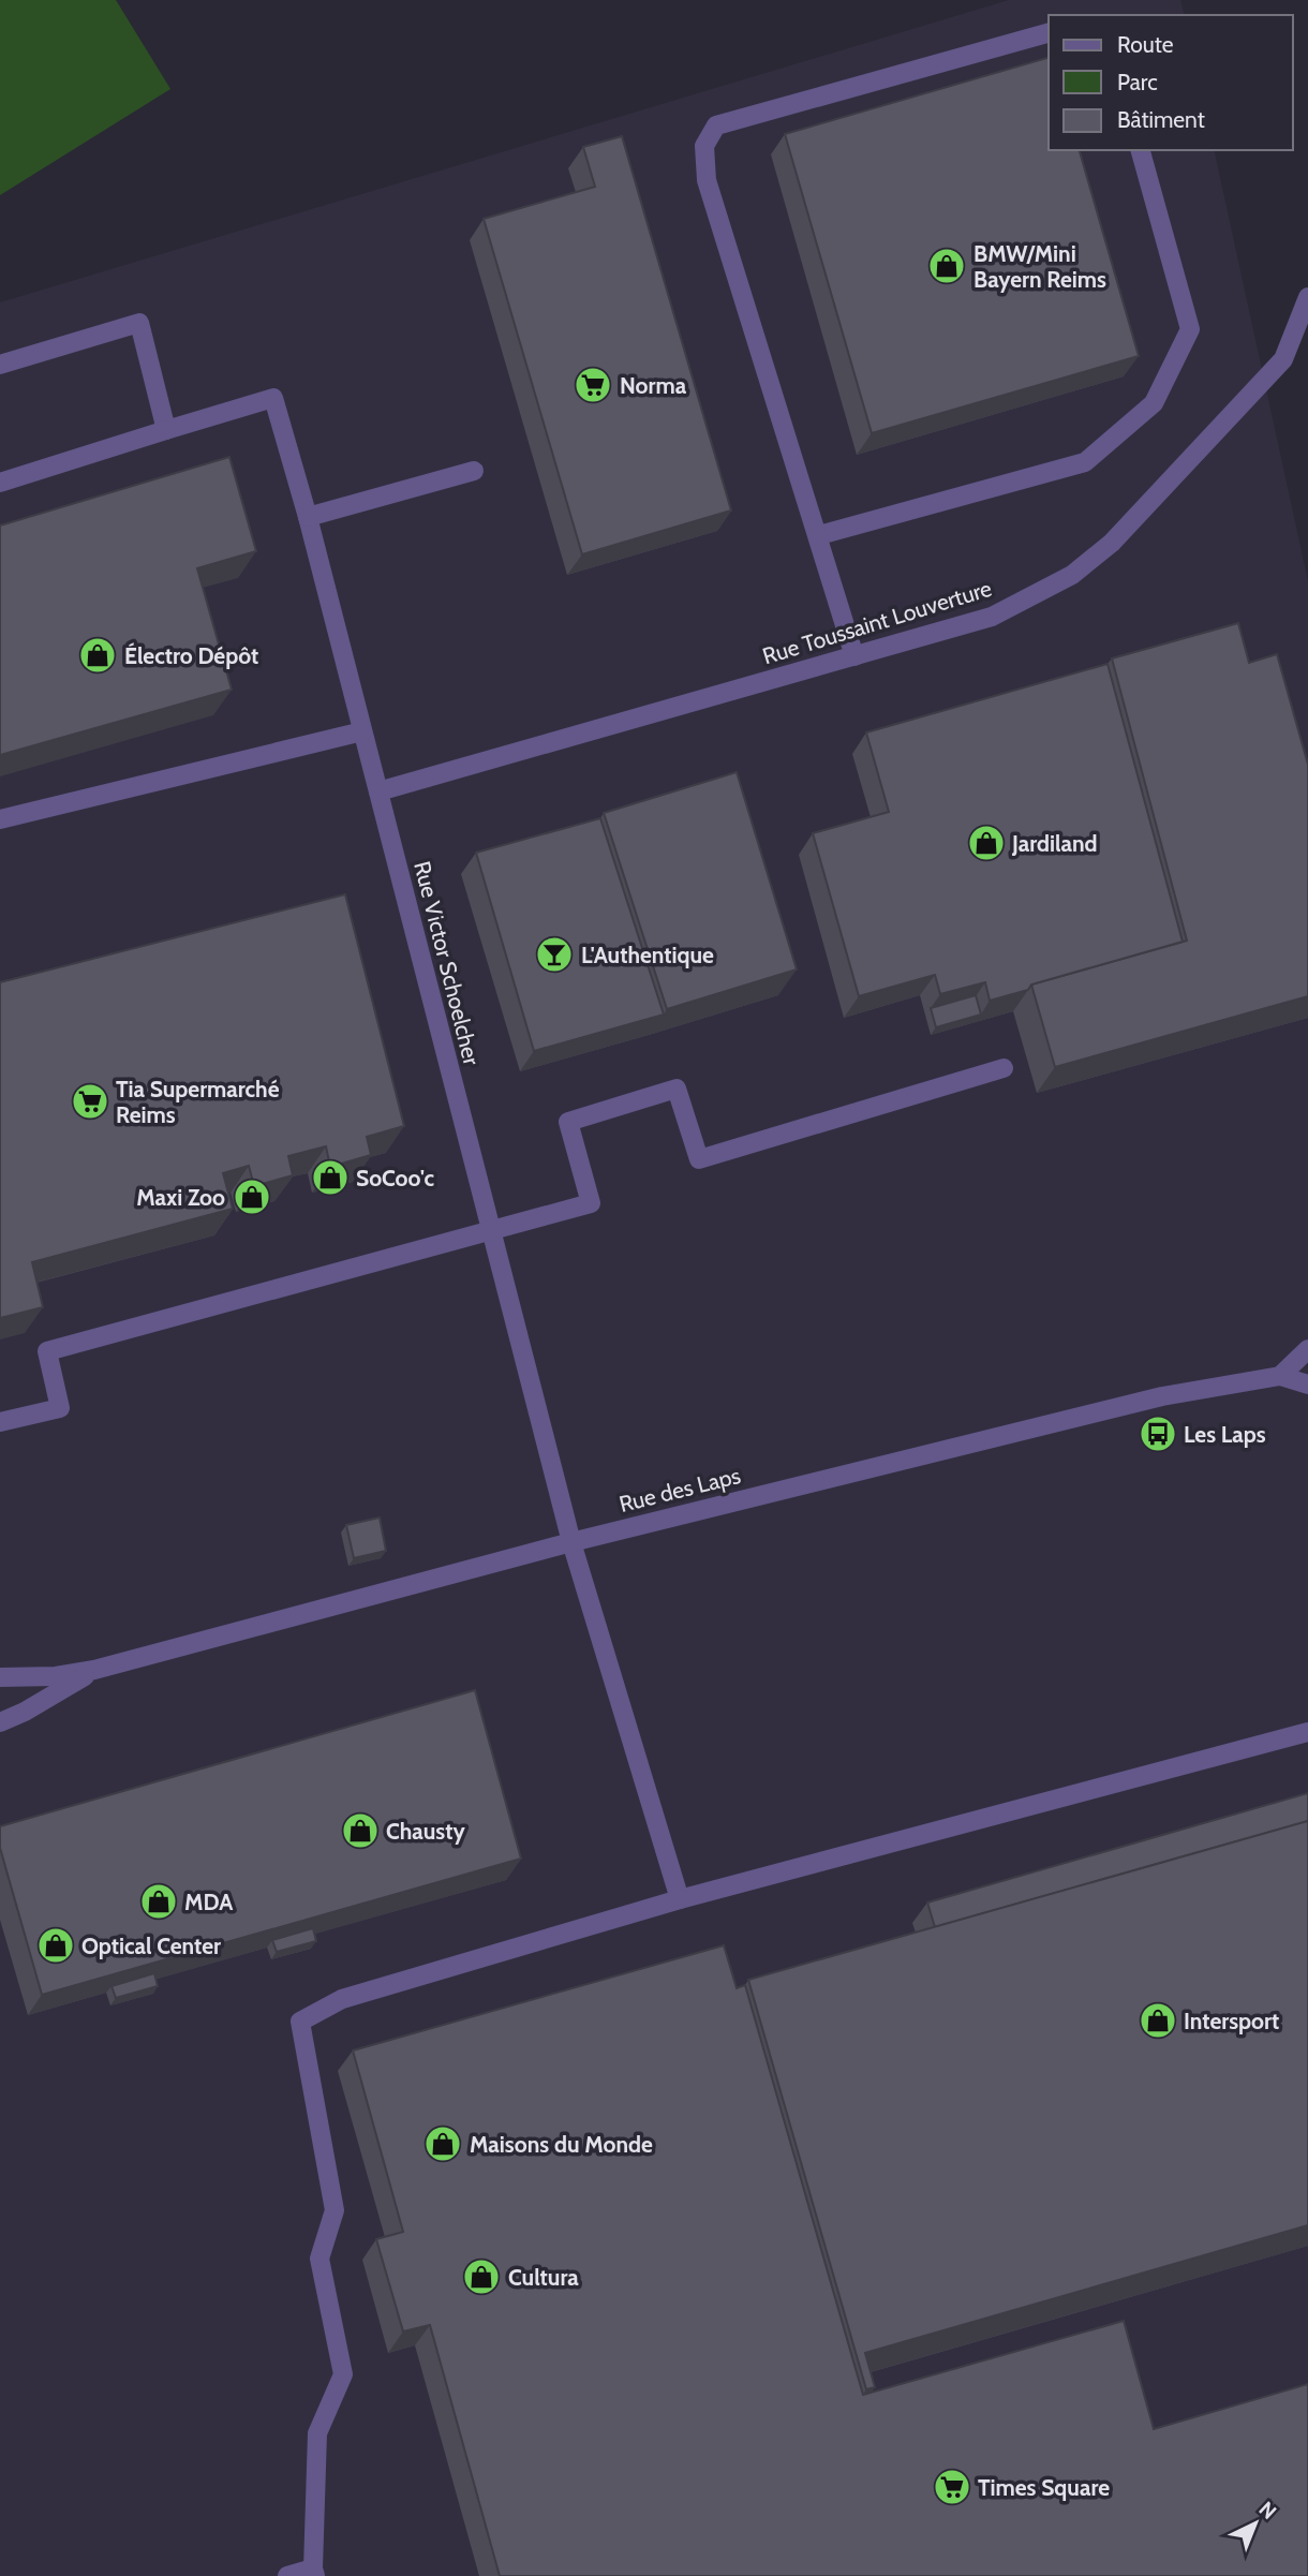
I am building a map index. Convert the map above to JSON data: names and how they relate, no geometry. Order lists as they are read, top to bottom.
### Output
{
  "streets": {
    "street": ["Rue Toussaint Louverture", "Rue Victor Schoelcher", "Rue des Laps"]
  },
  "crossings": [
    ["Rue Toussaint Louverture", "Rue Victor Schoelcher"],
    ["Rue Victor Schoelcher", "Rue des Laps"]
  ],
  "places": {
    "shop": [
      "BMW/Mini Bayern Reims",
      "Électro Dépôt",
      "Jardiland",
      "SoCoo'c",
      "Maxi Zoo",
      "Chausty",
      "MDA",
      "Optical Center",
      "Intersport",
      "Maisons du Monde",
      "Cultura"
    ],
    "supermarket": ["Norma", "Tia Supermarché Reims", "Times Square"],
    "bar": ["L'Authentique"],
    "bus stop": ["Les Laps"]
  },
  "legend": ["Route", "Parc", "Bâtiment"],
  "north": "top right"
}
